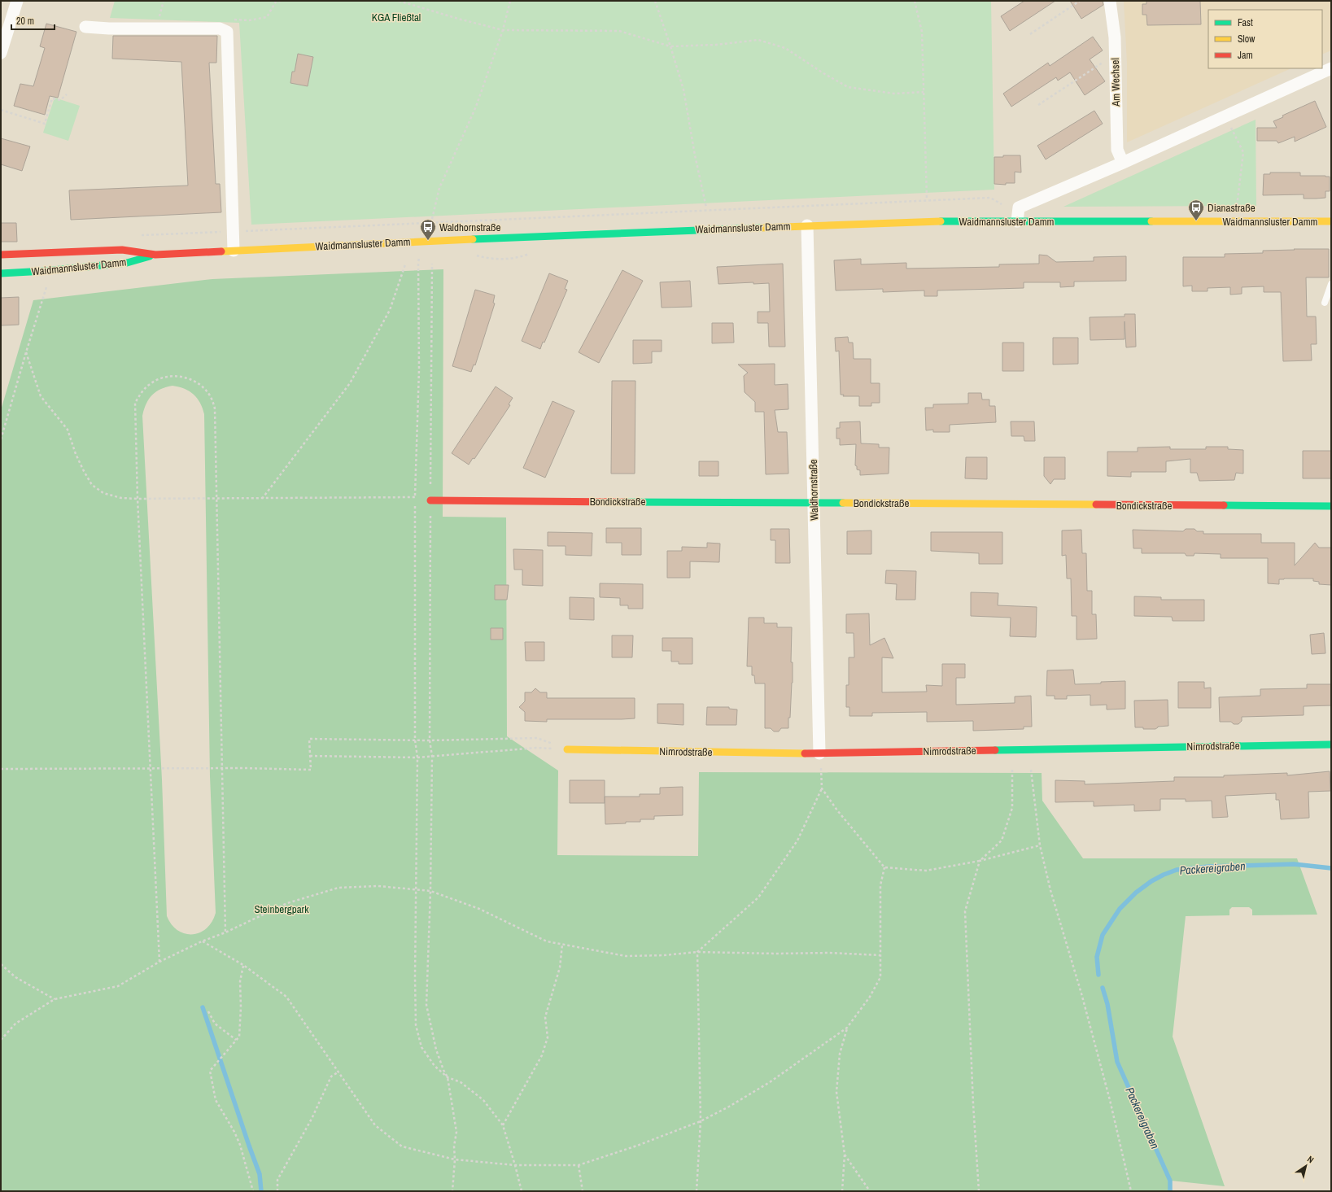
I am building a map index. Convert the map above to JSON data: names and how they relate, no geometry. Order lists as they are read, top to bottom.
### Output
{
  "streets": {
    "street": [
      "Am Wechsel",
      "Waidmannsluster Damm",
      "Waldhornstraße",
      "Bondickstraße",
      "Nimrodstraße"
    ]
  },
  "crossings": [
    ["Waidmannsluster Damm", "Waldhornstraße"],
    ["Waldhornstraße", "Bondickstraße"],
    ["Waldhornstraße", "Nimrodstraße"]
  ],
  "water": ["Packereigraben"],
  "parks": ["KGA Fließtal", "Steinbergpark"],
  "places": {
    "bus stop": ["Dianastraße", "Waldhornstraße"]
  },
  "legend": ["Fast", "Slow", "Jam"],
  "scale_bar": "20 m",
  "north": "top right"
}
